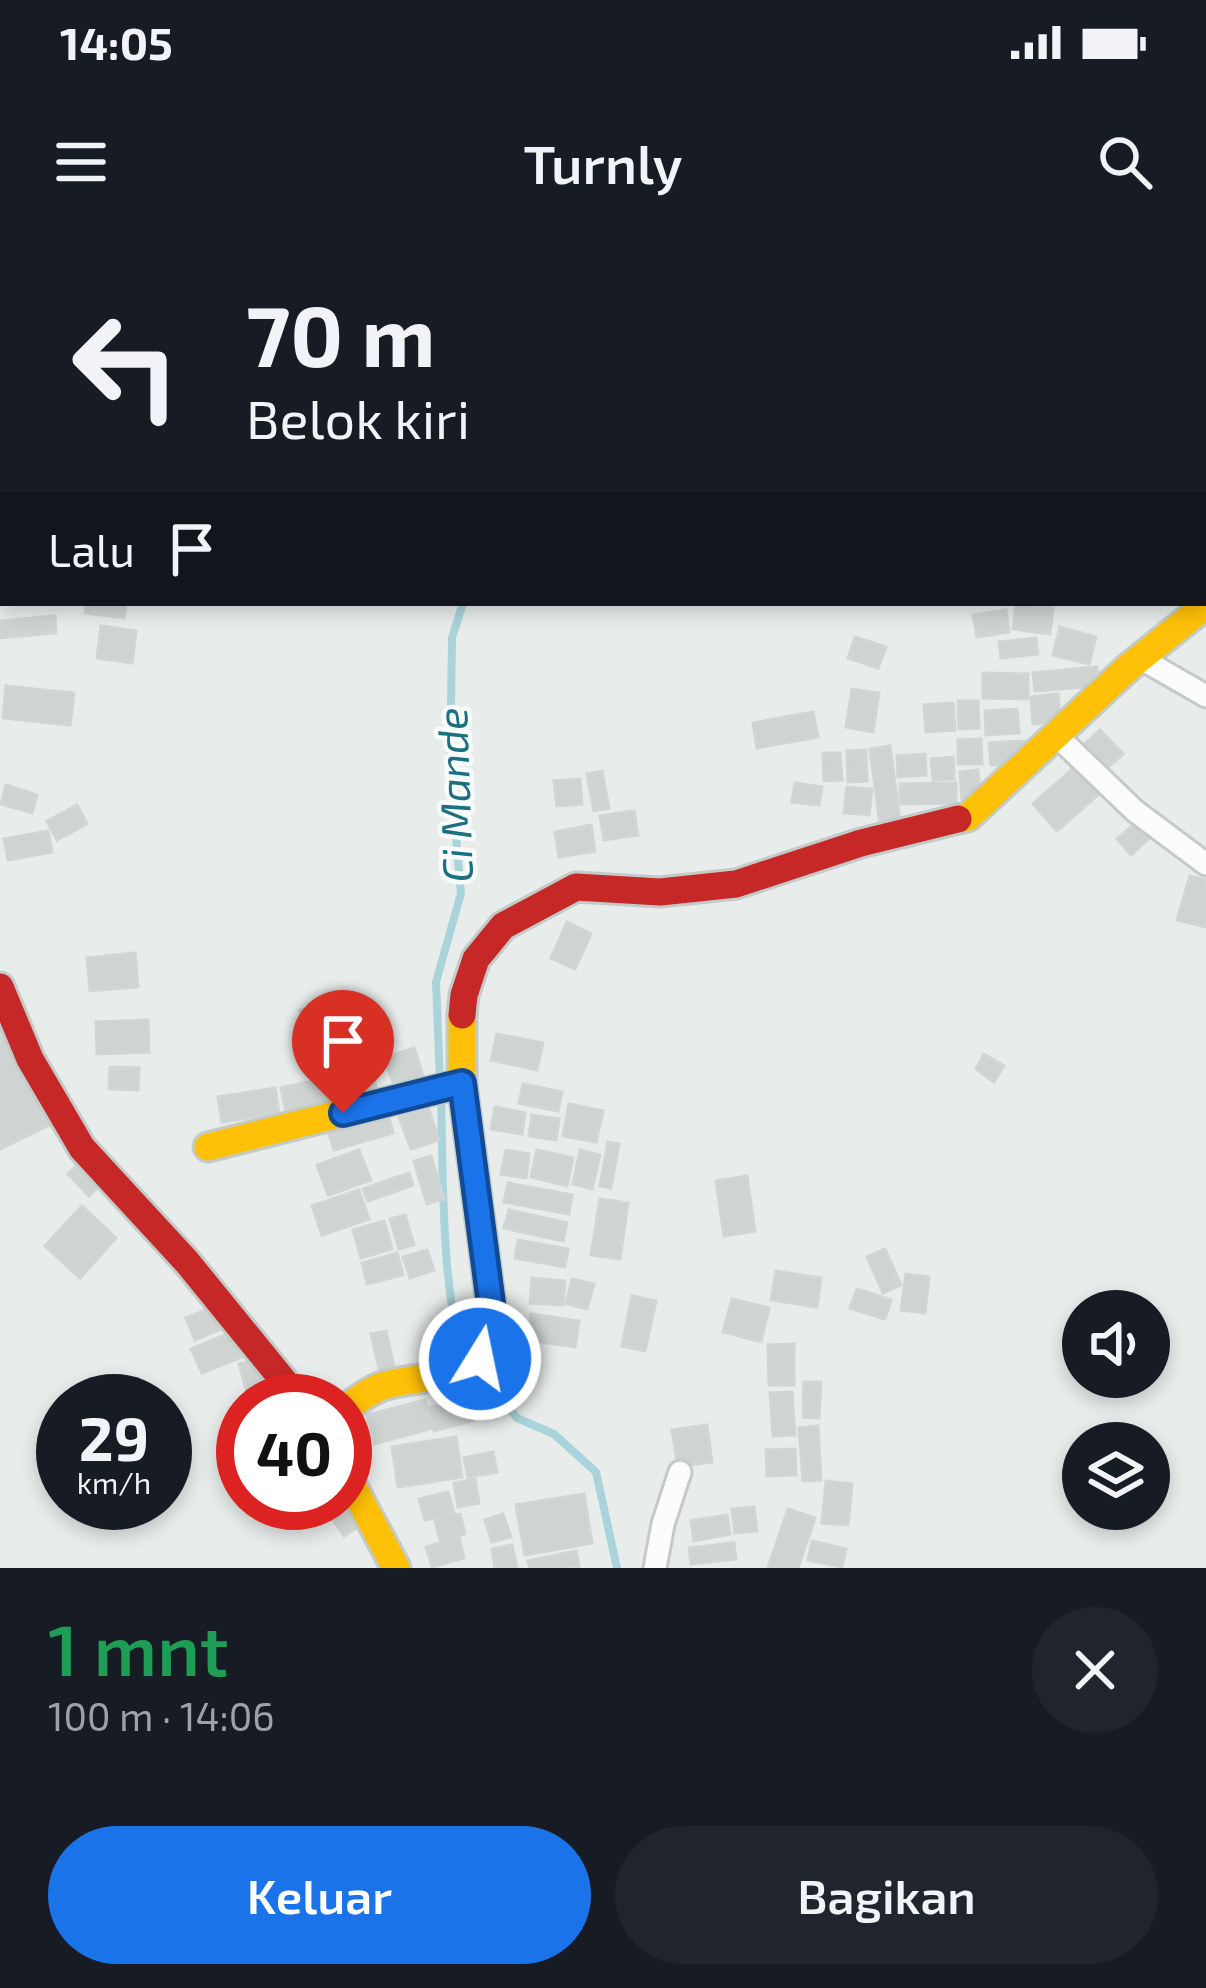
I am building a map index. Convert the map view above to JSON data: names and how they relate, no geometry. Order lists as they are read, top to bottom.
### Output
{
  "water": ["Ci Mande"],
  "page": {
    "status": "14:05",
    "header": "Turnly",
    "turn": ["70 m", "Belok kiri"],
    "then": "Lalu",
    "speed": "29 km/h",
    "limit": "40",
    "heading": ["1 mnt", "100 m · 14:06"],
    "buttons": ["Keluar", "Bagikan"]
  }
}
